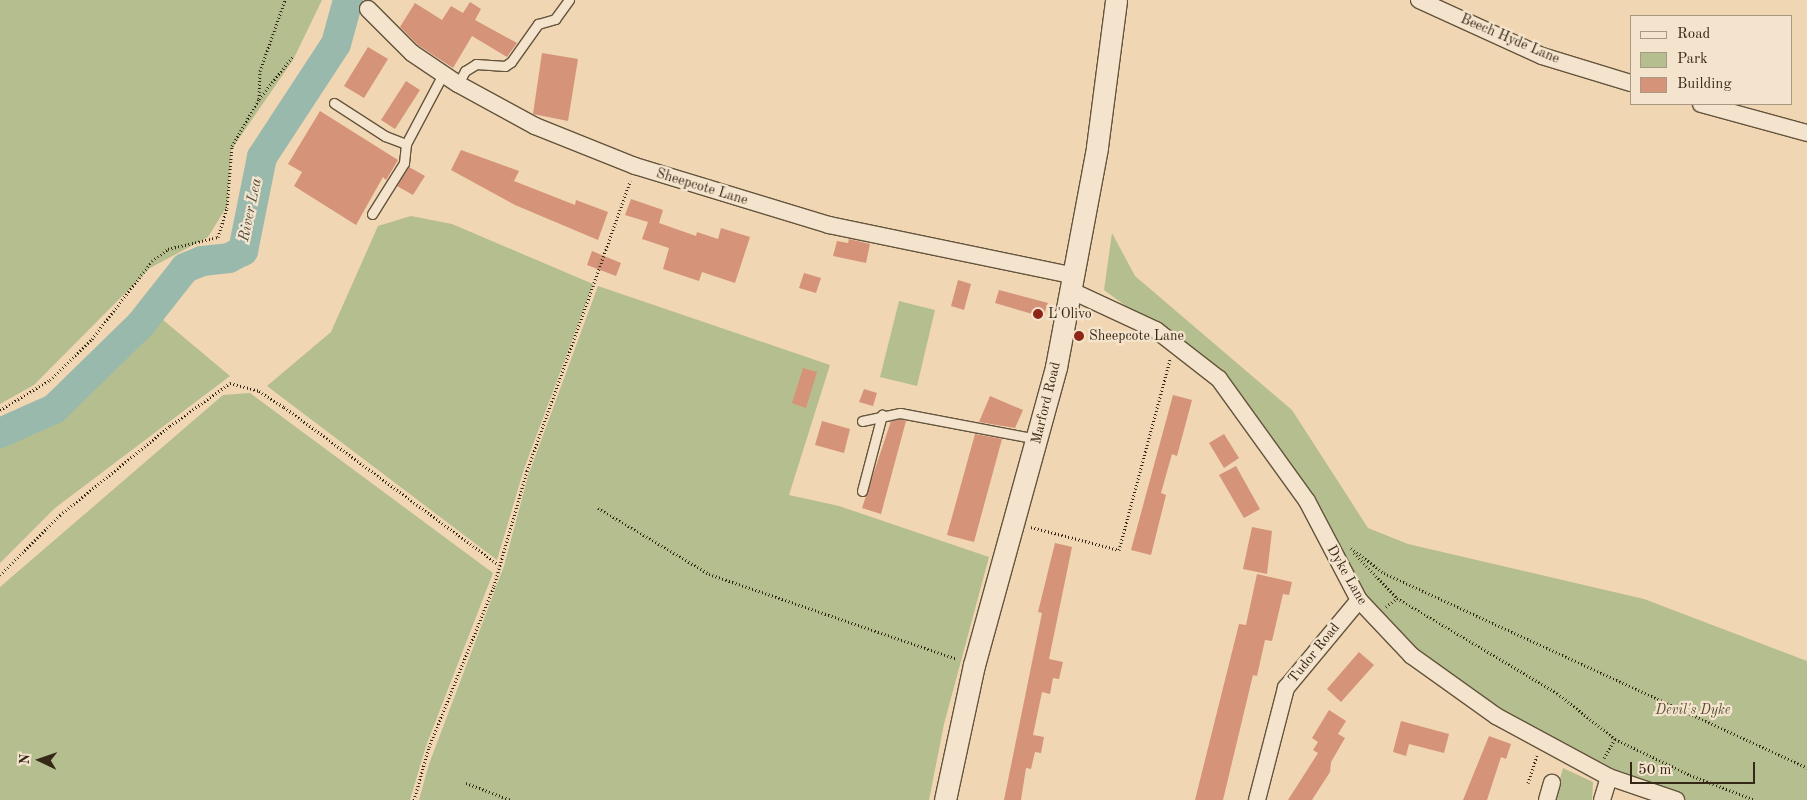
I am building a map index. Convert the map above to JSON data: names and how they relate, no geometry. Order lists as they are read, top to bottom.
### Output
{
  "streets": {
    "street": [
      "Beech Hyde Lane",
      "Sheepcote Lane",
      "Marford Road",
      "Dyke Lane",
      "Tudor Road"
    ]
  },
  "crossings": [
    ["Sheepcote Lane", "Marford Road"],
    ["Sheepcote Lane", "Dyke Lane"],
    ["Marford Road", "Dyke Lane"],
    ["Dyke Lane", "Tudor Road"]
  ],
  "water": ["River Lea"],
  "parks": ["Devil's Dyke"],
  "places": ["L'Olivo", "Sheepcote Lane"],
  "legend": ["Road", "Park", "Building"],
  "scale_bar": "50 m",
  "north": "left"
}
